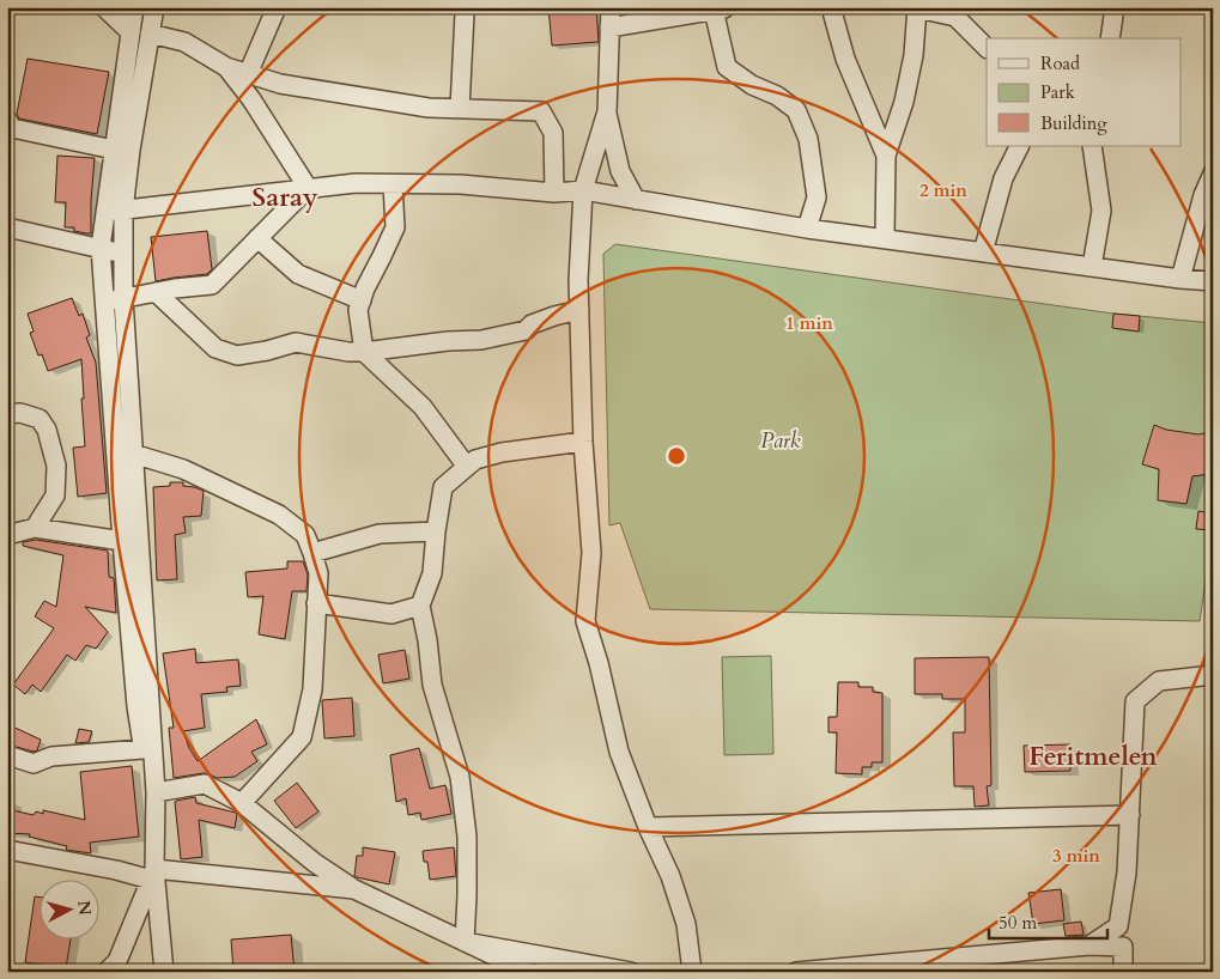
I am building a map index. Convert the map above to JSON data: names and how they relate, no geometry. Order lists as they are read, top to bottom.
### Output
{
  "districts": ["Saray", "Feritmelen"],
  "parks": ["Park"],
  "legend": ["Road", "Park", "Building"],
  "scale_bar": "50 m",
  "north": "right",
  "rings": ["2 min", "1 min", "3 min"]
}
